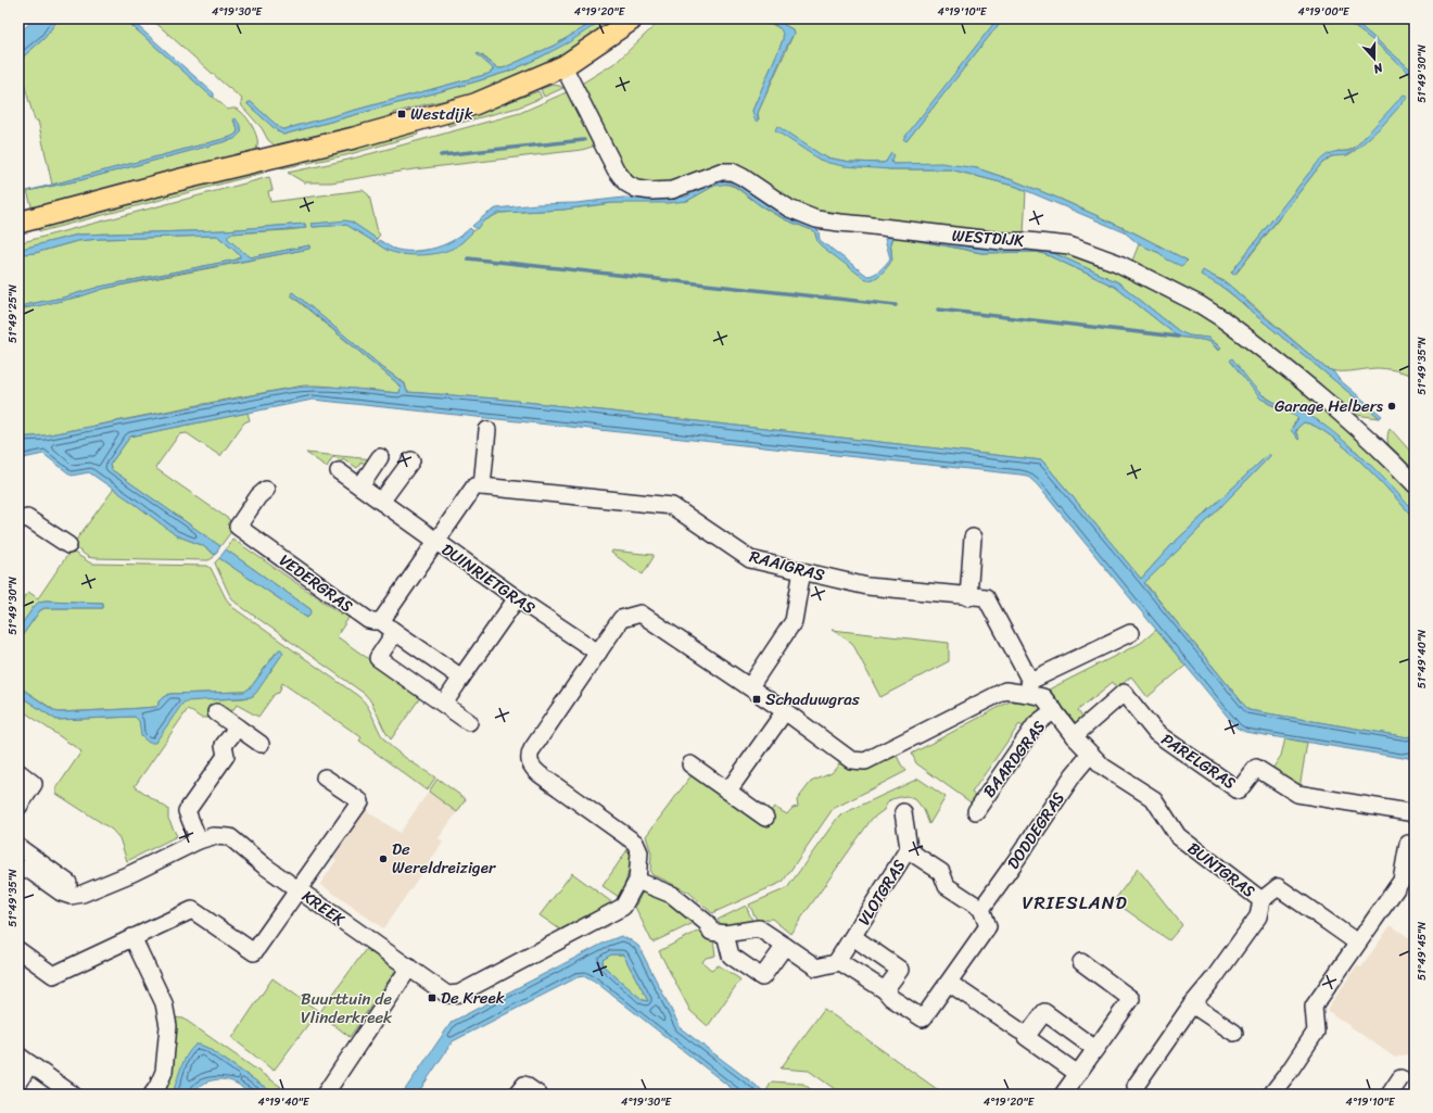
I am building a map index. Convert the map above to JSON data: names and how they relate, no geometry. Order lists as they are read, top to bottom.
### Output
{
  "streets": {
    "street": [
      "WESTDIJK",
      "RAAIGRAS",
      "DUINRIETGRAS",
      "VEDERGRAS",
      "BAARDGRAS",
      "PARELGRAS",
      "DODDEGRAS",
      "BUNTGRAS",
      "VLOTGRAS",
      "KREEK"
    ]
  },
  "crossings": [
    ["BAARDGRAS", "BUNTGRAS"],
    ["PARELGRAS", "BUNTGRAS"],
    ["DODDEGRAS", "BUNTGRAS"],
    ["DODDEGRAS", "VLOTGRAS"]
  ],
  "districts": ["VRIESLAND"],
  "parks": ["Buurttuin de Vlinderkreek"],
  "places": {
    "transit": ["Westdijk", "Schaduwgras", "De Kreek"],
    "other": ["Garage Helbers", "De Wereldreiziger"]
  },
  "north": "bottom",
  "coordinates": [
    "4°19'30\"E",
    "4°19'20\"E",
    "4°19'10\"E",
    "4°19'00\"E",
    "51°49'30\"N",
    "51°49'25\"N",
    "51°49'35\"N",
    "51°49'40\"N",
    "51°49'45\"N",
    "4°19'40\"E"
  ]
}
